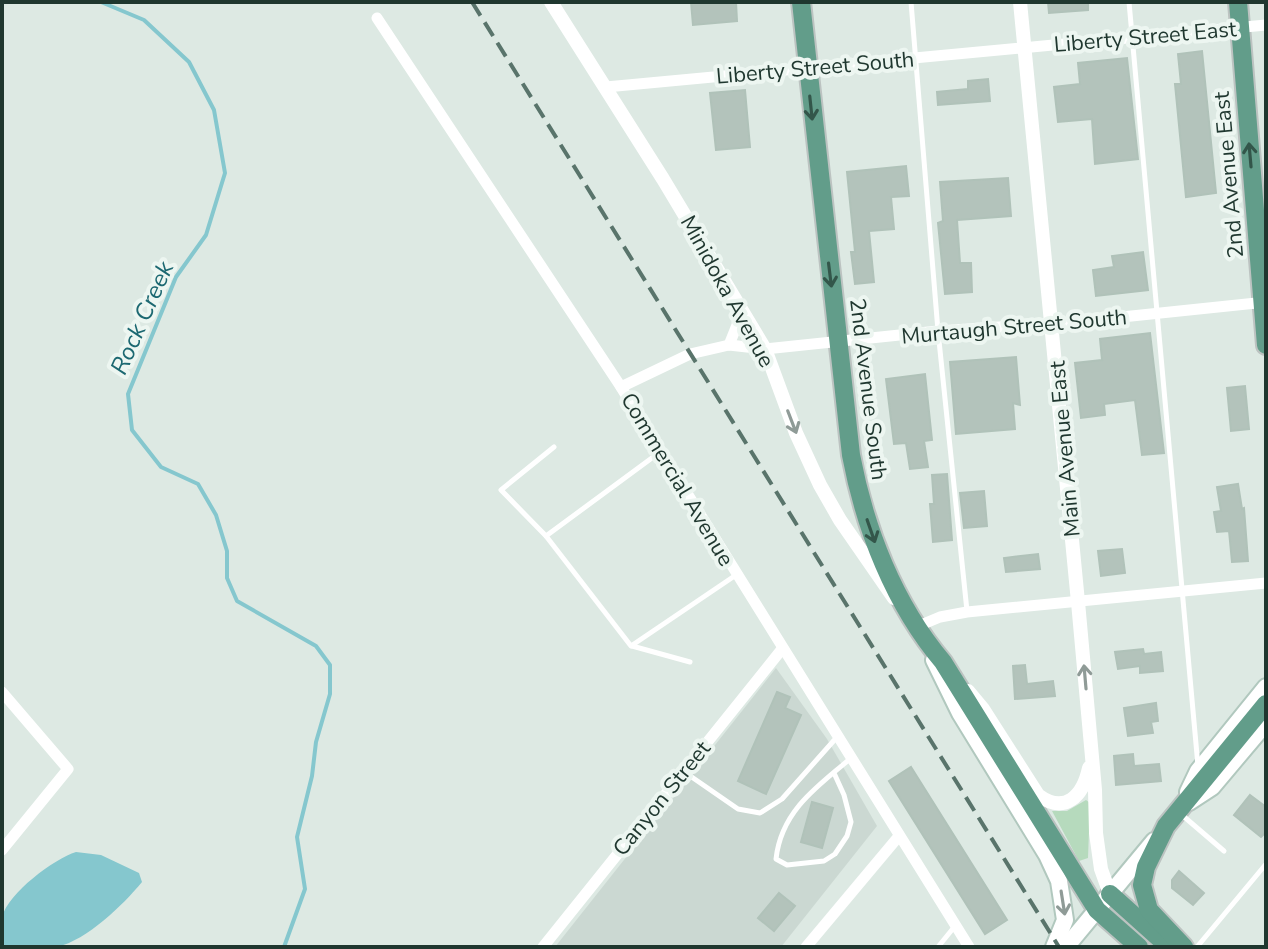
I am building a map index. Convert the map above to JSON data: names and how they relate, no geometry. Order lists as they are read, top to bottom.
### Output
{
  "streets": {
    "main road": ["2nd Avenue East", "2nd Avenue South"],
    "street": [
      "Liberty Street East",
      "Liberty Street South",
      "Minidoka Avenue",
      "Murtaugh Street South",
      "Main Avenue East",
      "Commercial Avenue",
      "Canyon Street"
    ]
  },
  "crossings": [
    ["Liberty Street East", "Liberty Street South"],
    ["Liberty Street East", "2nd Avenue East"],
    ["Liberty Street East", "Main Avenue East"],
    ["Liberty Street South", "Minidoka Avenue"],
    ["Liberty Street South", "2nd Avenue South"],
    ["Liberty Street South", "Main Avenue East"],
    ["2nd Avenue East", "Murtaugh Street South"],
    ["Minidoka Avenue", "Murtaugh Street South"],
    ["Minidoka Avenue", "2nd Avenue South"],
    ["Murtaugh Street South", "2nd Avenue South"],
    ["Murtaugh Street South", "Main Avenue East"],
    ["Murtaugh Street South", "Commercial Avenue"],
    ["Commercial Avenue", "Canyon Street"]
  ],
  "one_way": ["2nd Avenue East", "Minidoka Avenue", "2nd Avenue South"],
  "water": ["Rock Creek"]
}
